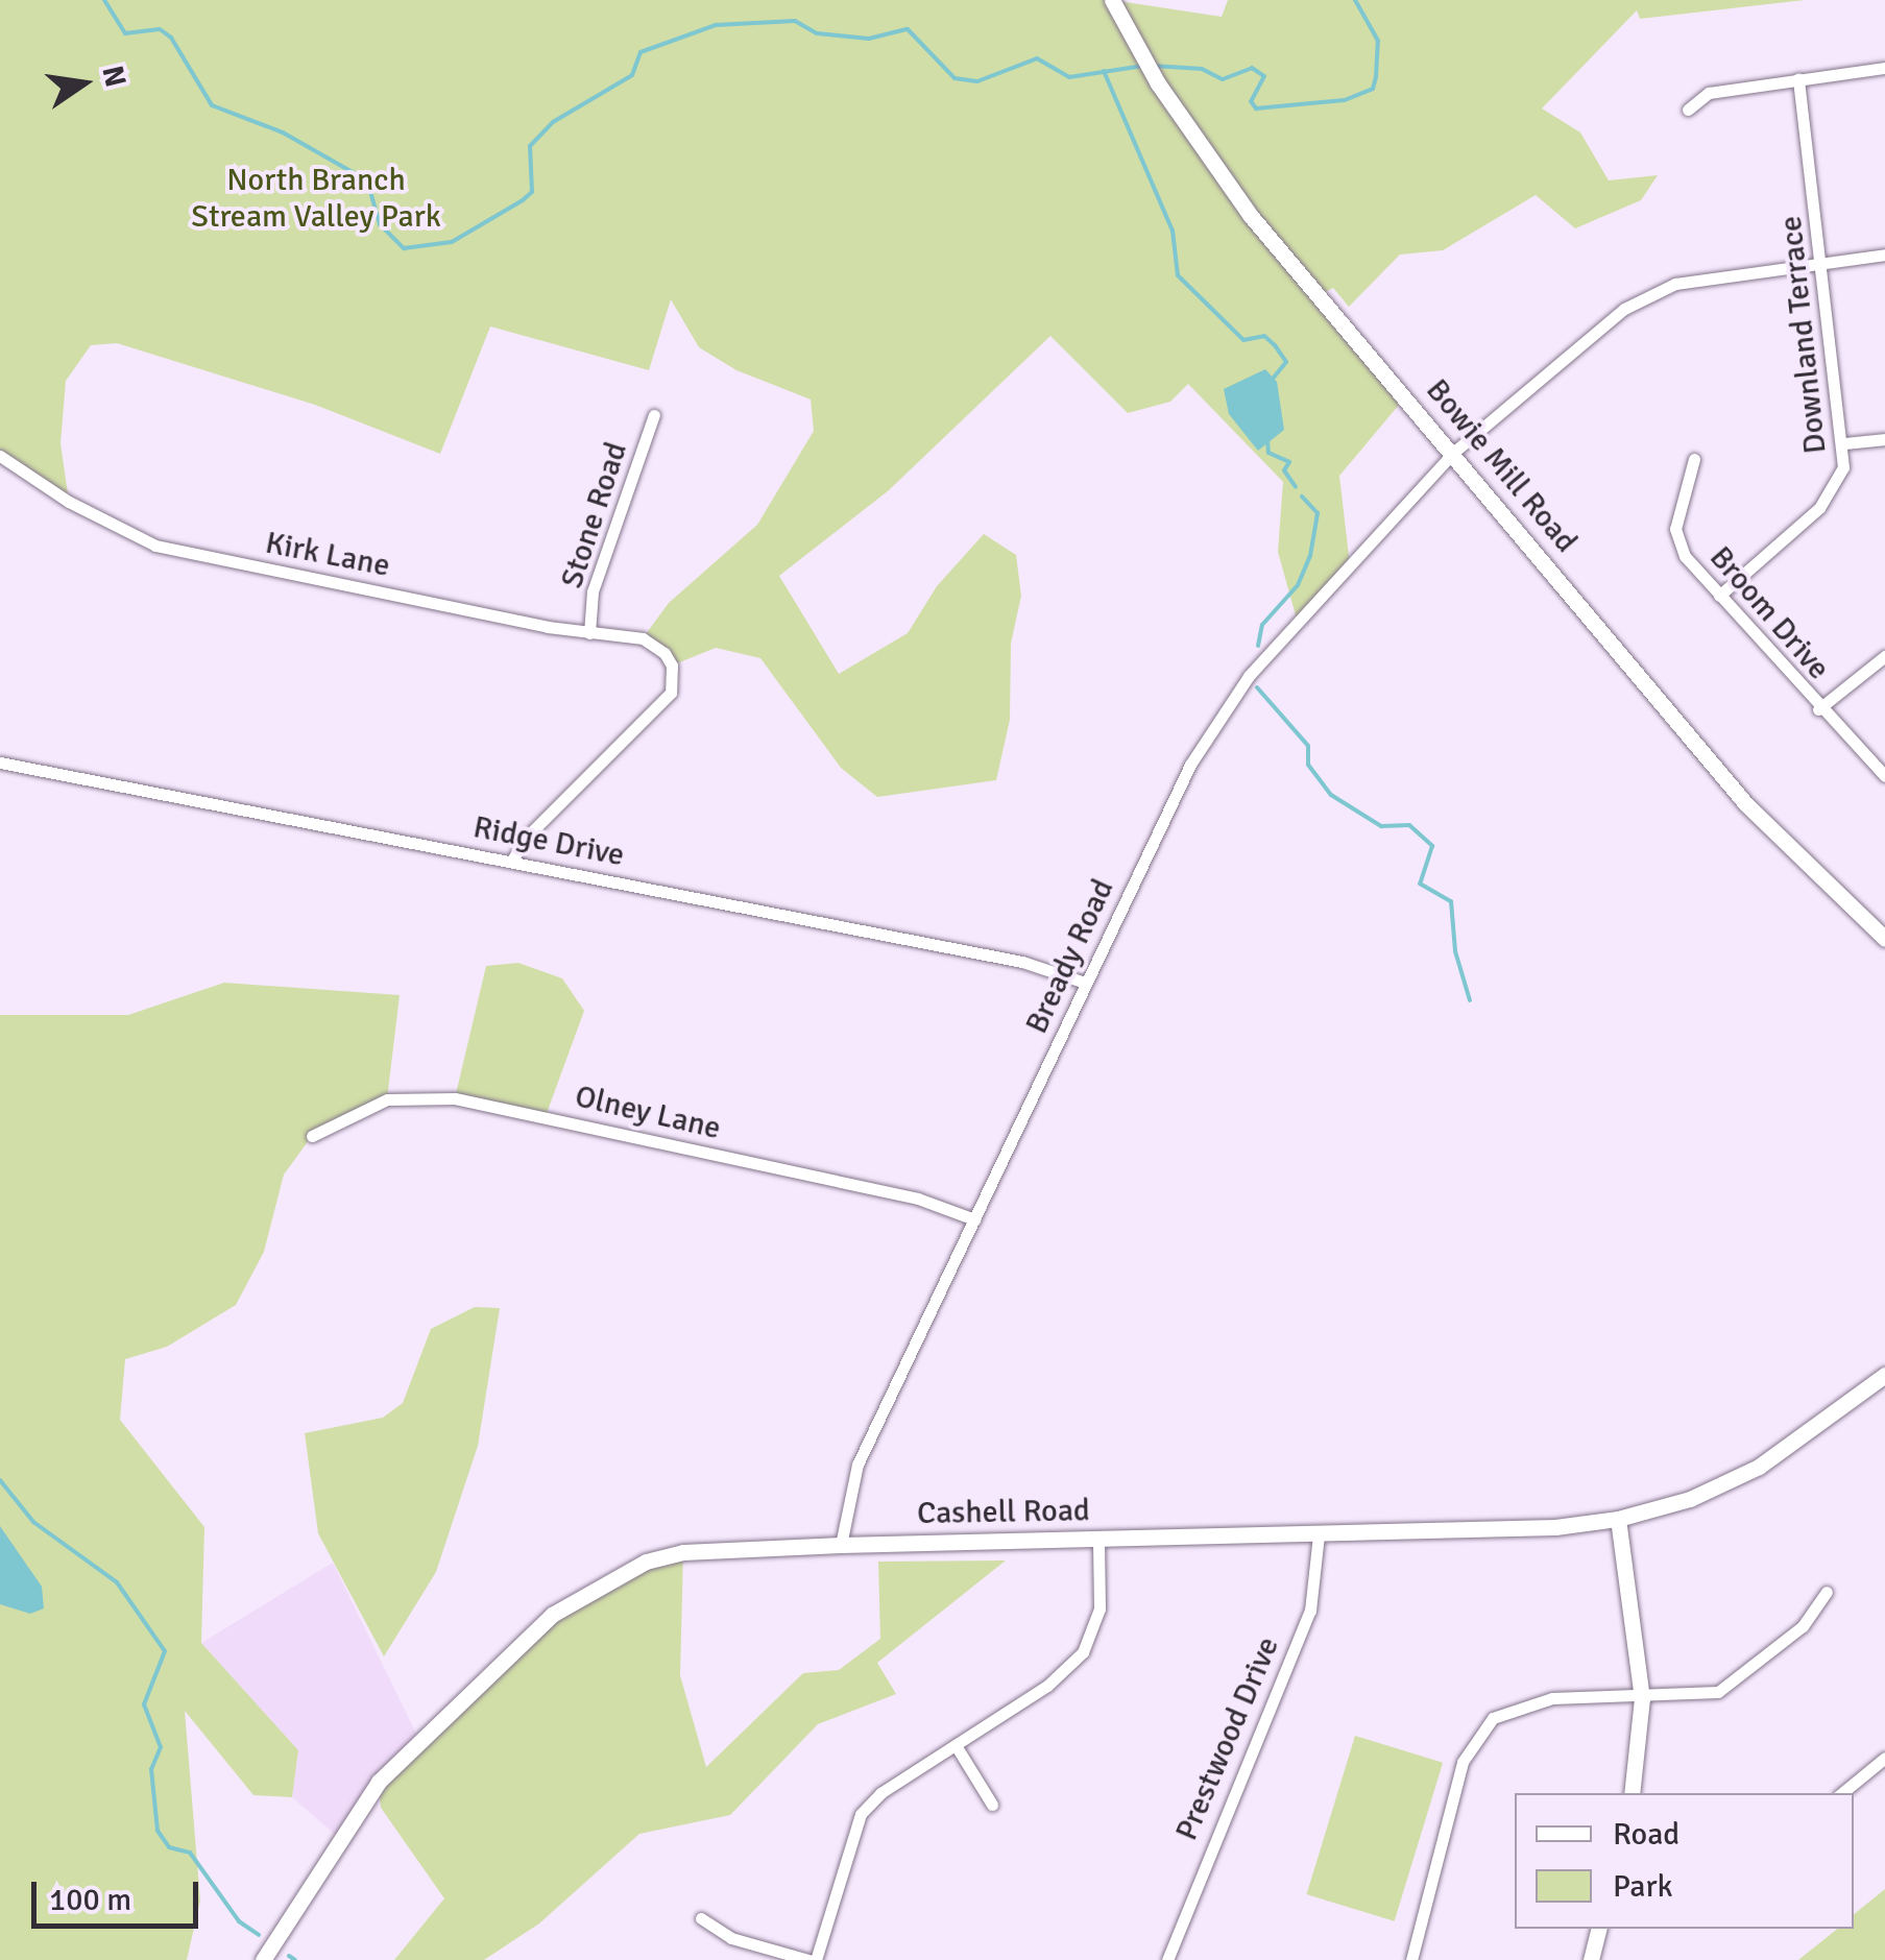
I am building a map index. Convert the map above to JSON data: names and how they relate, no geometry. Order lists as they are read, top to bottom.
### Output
{
  "streets": {
    "street": [
      "Downland Terrace",
      "Bowie Mill Road",
      "Stone Road",
      "Kirk Lane",
      "Broom Drive",
      "Ridge Drive",
      "Bready Road",
      "Olney Lane",
      "Cashell Road",
      "Prestwood Drive"
    ]
  },
  "crossings": [
    ["Downland Terrace", "Broom Drive"],
    ["Downland Terrace", "Bready Road"],
    ["Bowie Mill Road", "Bready Road"],
    ["Stone Road", "Kirk Lane"],
    ["Kirk Lane", "Ridge Drive"],
    ["Ridge Drive", "Bready Road"],
    ["Bready Road", "Olney Lane"],
    ["Bready Road", "Cashell Road"],
    ["Cashell Road", "Prestwood Drive"]
  ],
  "parks": ["North Branch Stream Valley Park"],
  "legend": ["Road", "Park"],
  "scale_bar": "100 m",
  "north": "right"
}
